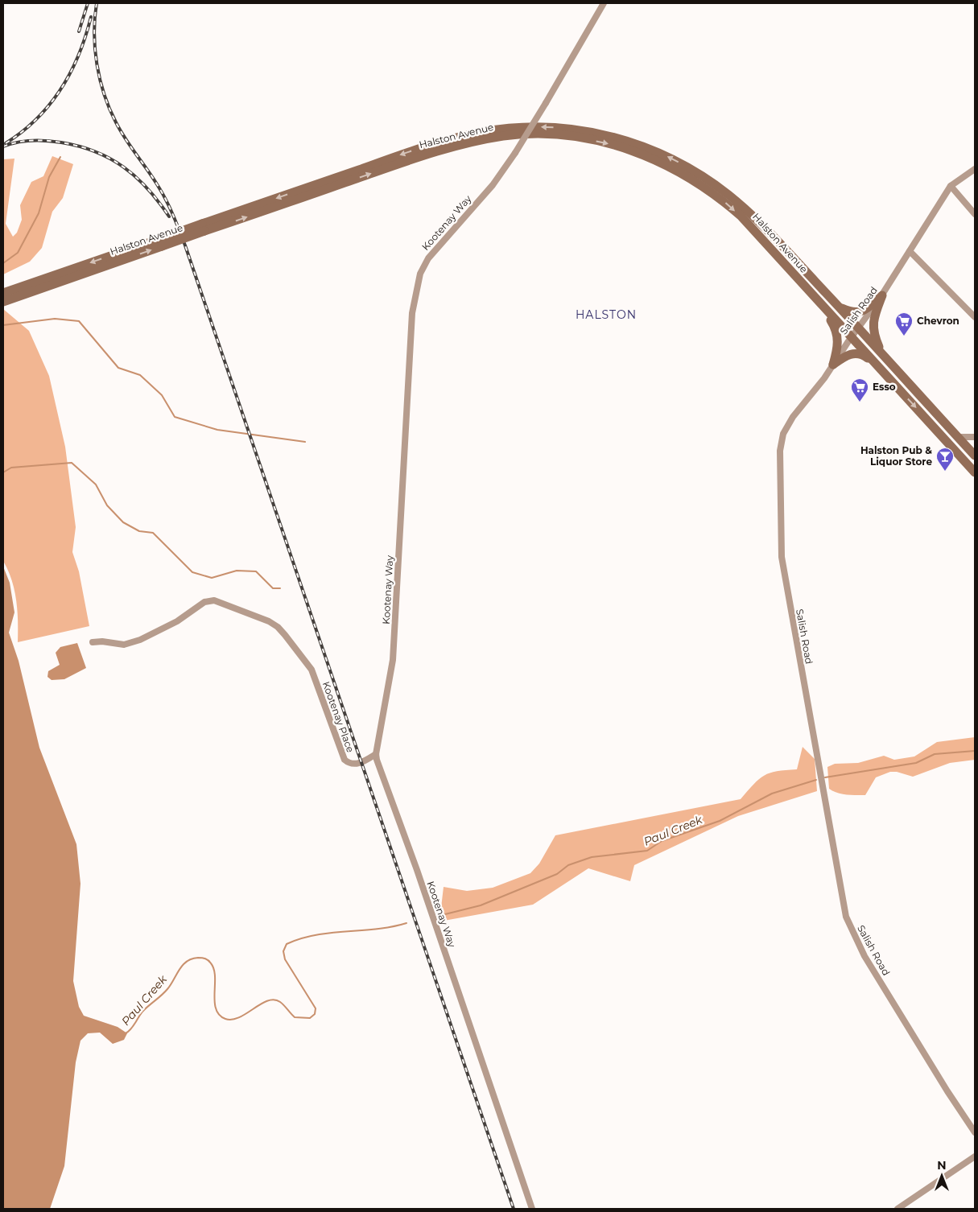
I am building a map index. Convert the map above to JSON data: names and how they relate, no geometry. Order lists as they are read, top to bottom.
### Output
{
  "streets": {
    "main road": ["Halston Avenue"],
    "street": ["Kootenay Way", "Salish Road", "Kootenay Place"]
  },
  "crossings": [
    ["Halston Avenue", "Salish Road"],
    ["Kootenay Way", "Kootenay Place"]
  ],
  "districts": ["HALSTON"],
  "water": ["Paul Creek"],
  "places": {
    "supermarket": ["Chevron", "Esso"],
    "bar": ["Halston Pub & Liquor Store"]
  },
  "north": "top"
}
